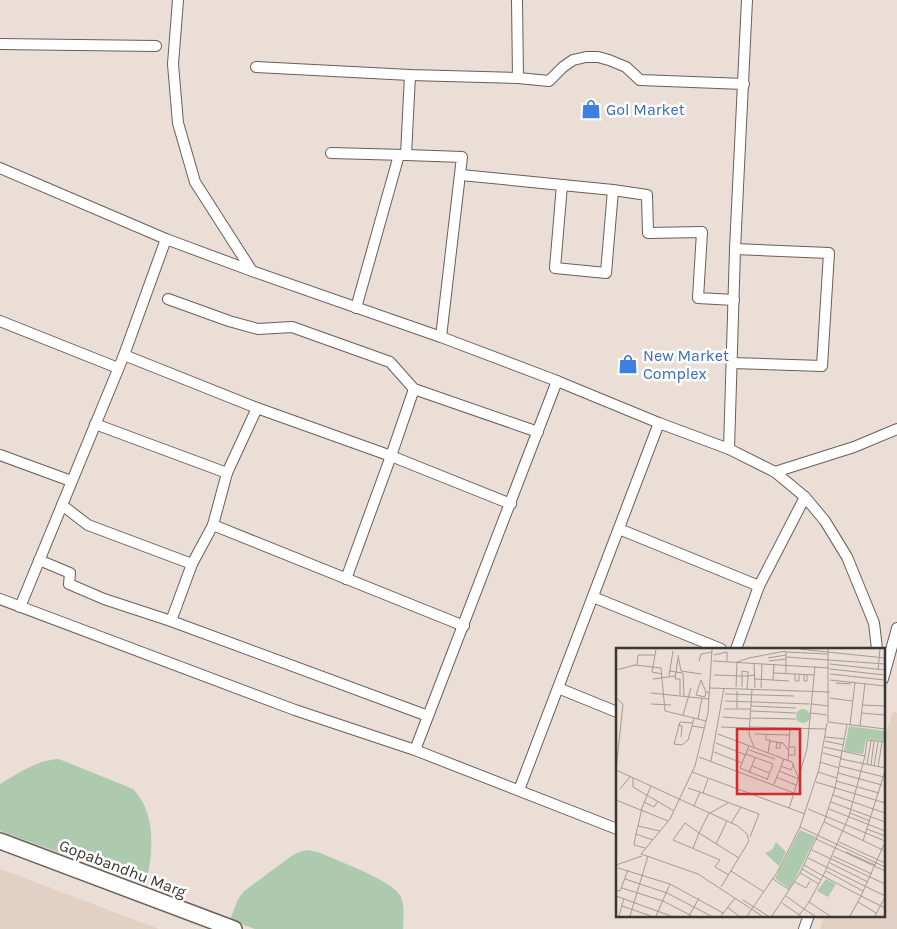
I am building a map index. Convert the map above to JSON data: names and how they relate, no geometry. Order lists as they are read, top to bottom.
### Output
{
  "streets": {
    "main road": ["Gopabandhu Marg"]
  },
  "places": {
    "shop": ["Gol Market", "New Market Complex"]
  }
}
